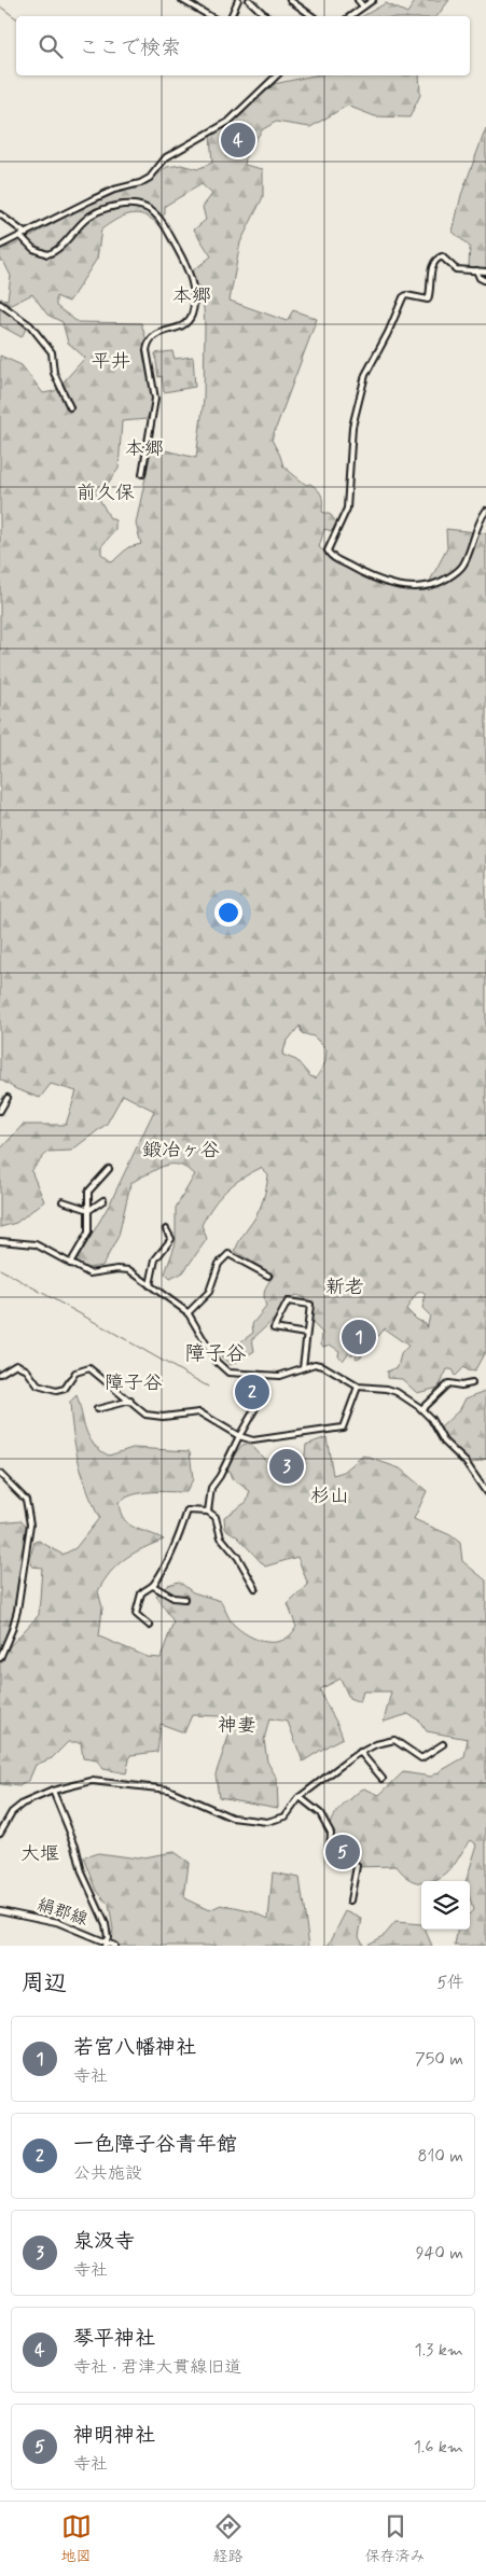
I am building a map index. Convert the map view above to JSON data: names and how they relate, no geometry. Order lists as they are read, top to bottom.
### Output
{
  "streets": {
    "main road": ["絹郡線"]
  },
  "districts": [
    "本郷",
    "平井",
    "本郷",
    "前久保",
    "鍛冶ヶ谷",
    "新老",
    "障子谷",
    "障子谷",
    "杉山",
    "神妻",
    "大堰"
  ],
  "page": {
    "search": "ここで検索",
    "pins": [
      "4",
      "1",
      "2",
      "3",
      "5"
    ],
    "heading": ["周辺", "5件"],
    "list": [
      {
        "mark": "1",
        "name": "若宮八幡神社",
        "note": "寺社",
        "value": "750 m"
      },
      {
        "mark": "2",
        "name": "一色障子谷青年館",
        "note": "公共施設",
        "value": "810 m"
      },
      {
        "mark": "3",
        "name": "泉汲寺",
        "note": "寺社",
        "value": "940 m"
      },
      {
        "mark": "4",
        "name": "琴平神社",
        "note": "寺社 · 君津大貫線旧道",
        "value": "1.3 km"
      },
      {
        "mark": "5",
        "name": "神明神社",
        "note": "寺社",
        "value": "1.6 km"
      }
    ],
    "nav": ["地図", "経路", "保存済み"]
  }
}
